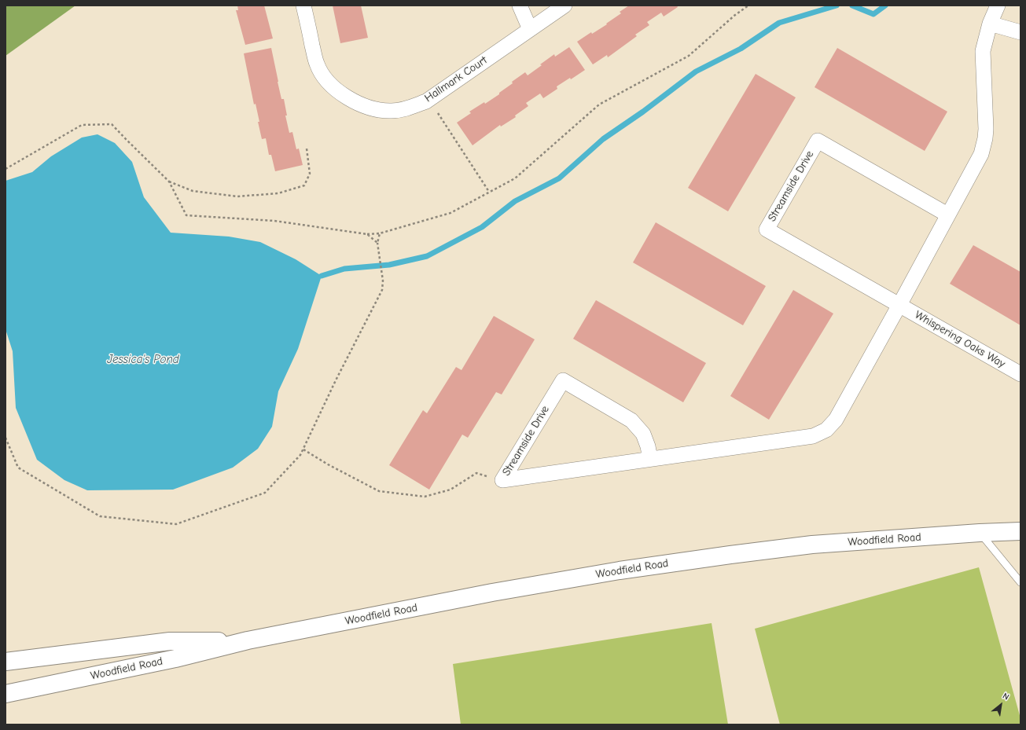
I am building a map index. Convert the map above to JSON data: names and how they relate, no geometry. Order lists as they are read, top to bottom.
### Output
{
  "streets": {
    "main road": ["Woodfield Road"],
    "street": ["Hallmark Court", "Streamside Drive", "Whispering Oaks Way"]
  },
  "crossings": [
    ["Streamside Drive", "Whispering Oaks Way"]
  ],
  "water": ["Jessica's Pond"],
  "north": "top right"
}
